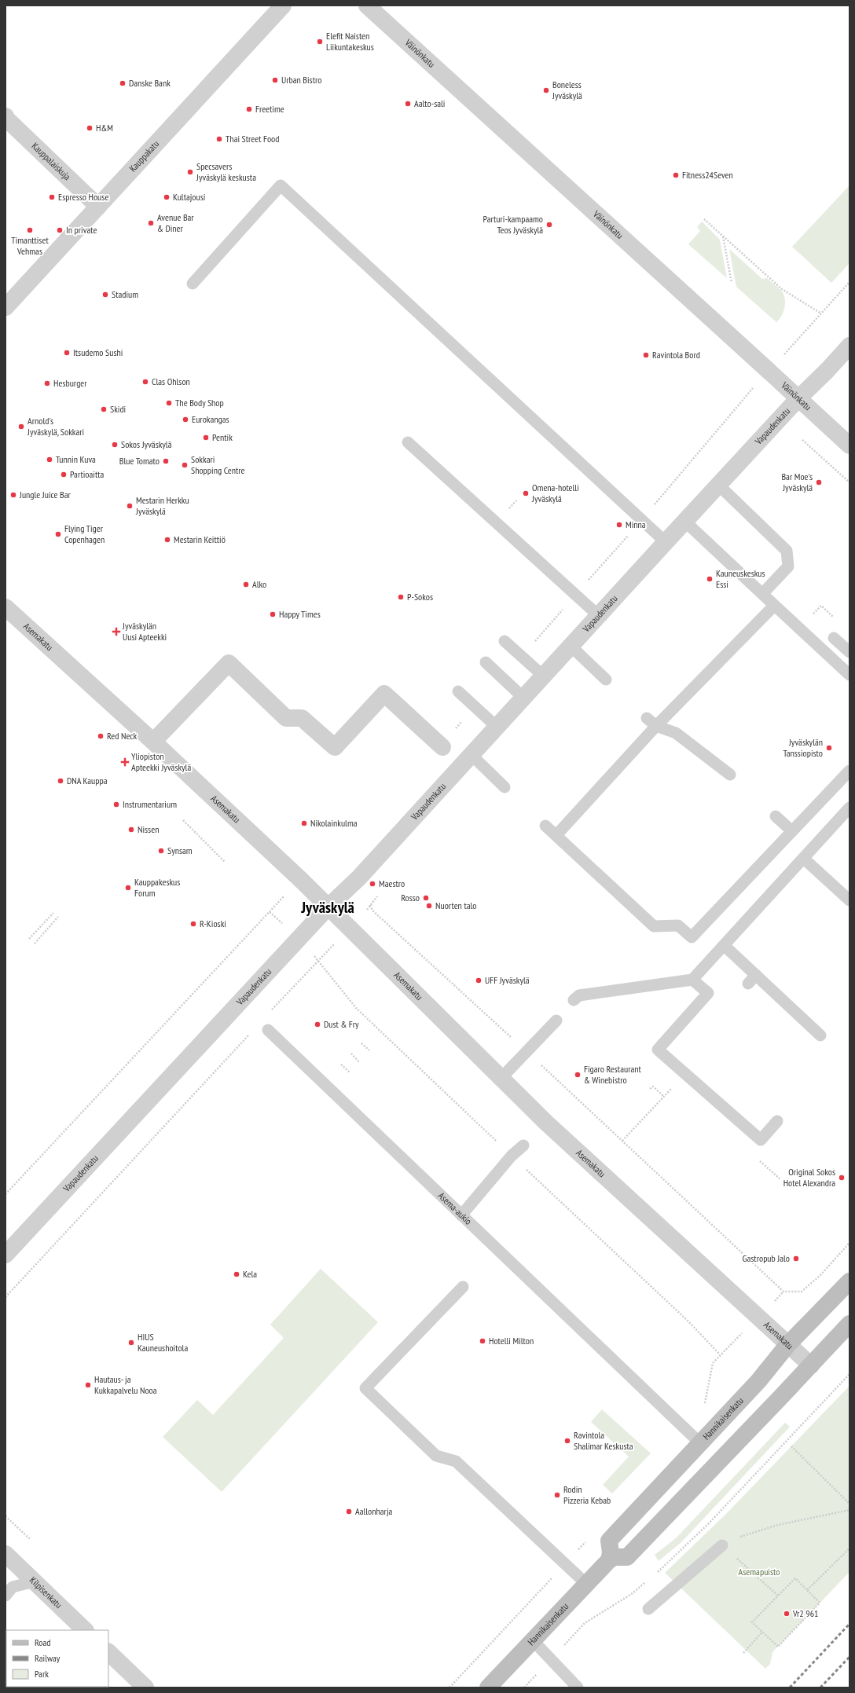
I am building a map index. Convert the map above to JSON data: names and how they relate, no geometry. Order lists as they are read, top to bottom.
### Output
{
  "streets": {
    "main road": ["Hannikaisenkatu"],
    "street": [
      "Väinönkatu",
      "Kauppakatu",
      "Kauppalaiskuja",
      "Vapaudenkatu",
      "Asemakatu",
      "Kilpisenkatu"
    ],
    "lane": ["Asema-aukio"]
  },
  "crossings": [
    ["Väinönkatu", "Vapaudenkatu"],
    ["Kauppakatu", "Kauppalaiskuja"],
    ["Vapaudenkatu", "Asemakatu"],
    ["Asemakatu", "Hannikaisenkatu"],
    ["Asema-aukio", "Hannikaisenkatu"]
  ],
  "districts": ["Jyväskylä"],
  "parks": ["Asemapuisto"],
  "places": {
    "other": [
      "Elefit Naisten Liikuntakeskus",
      "Urban Bistro",
      "Danske Bank",
      "Boneless Jyväskylä",
      "Aalto-sali",
      "Freetime",
      "H&M",
      "Thai Street Food",
      "Specsavers Jyväskylä keskusta",
      "Fitness24Seven",
      "Espresso House",
      "Kultajousi",
      "Avenue Bar & Diner",
      "Parturi-kampaamo Teos Jyväskylä",
      "Timanttiset Vehmas",
      "In private",
      "Stadium",
      "Itsudemo Sushi",
      "Ravintola Bord",
      "Clas Ohlson",
      "Hesburger",
      "The Body Shop",
      "Skidi",
      "Eurokangas",
      "Arnold's Jyväskylä, Sokkari",
      "Pentik",
      "Sokos Jyväskylä",
      "Tunnin Kuva",
      "Blue Tomato",
      "Sokkari Shopping Centre",
      "Partioaitta",
      "Bar Moe's Jyväskylä",
      "Omena-hotelli Jyväskylä",
      "Jungle Juice Bar",
      "Mestarin Herkku Jyväskylä",
      "Minna",
      "Flying Tiger Copenhagen",
      "Mestarin Keittiö",
      "Kauneuskeskus Essi",
      "Alko",
      "P-Sokos",
      "Happy Times",
      "Red Neck",
      "Jyväskylän Tanssiopisto",
      "DNA Kauppa",
      "Instrumentarium",
      "Nikolainkulma",
      "Nissen",
      "Synsam",
      "Maestro",
      "Kauppakeskus Forum",
      "Rosso",
      "Nuorten talo",
      "R-Kioski",
      "UFF Jyväskylä",
      "Dust & Fry",
      "Figaro Restaurant & Winebistro",
      "Original Sokos Hotel Alexandra",
      "Gastropub Jalo",
      "Kela",
      "Hotelli Milton",
      "HIUS Kauneushoitola",
      "Hautaus- ja Kukkapalvelu Nooa",
      "Ravintola Shalimar Keskusta",
      "Rodin Pizzeria Kebab",
      "Aallonharja",
      "Vr2 961"
    ],
    "health": ["Jyväskylän Uusi Apteekki", "Yliopiston Apteekki Jyväskylä"]
  },
  "legend": ["Road", "Railway", "Park"]
}
